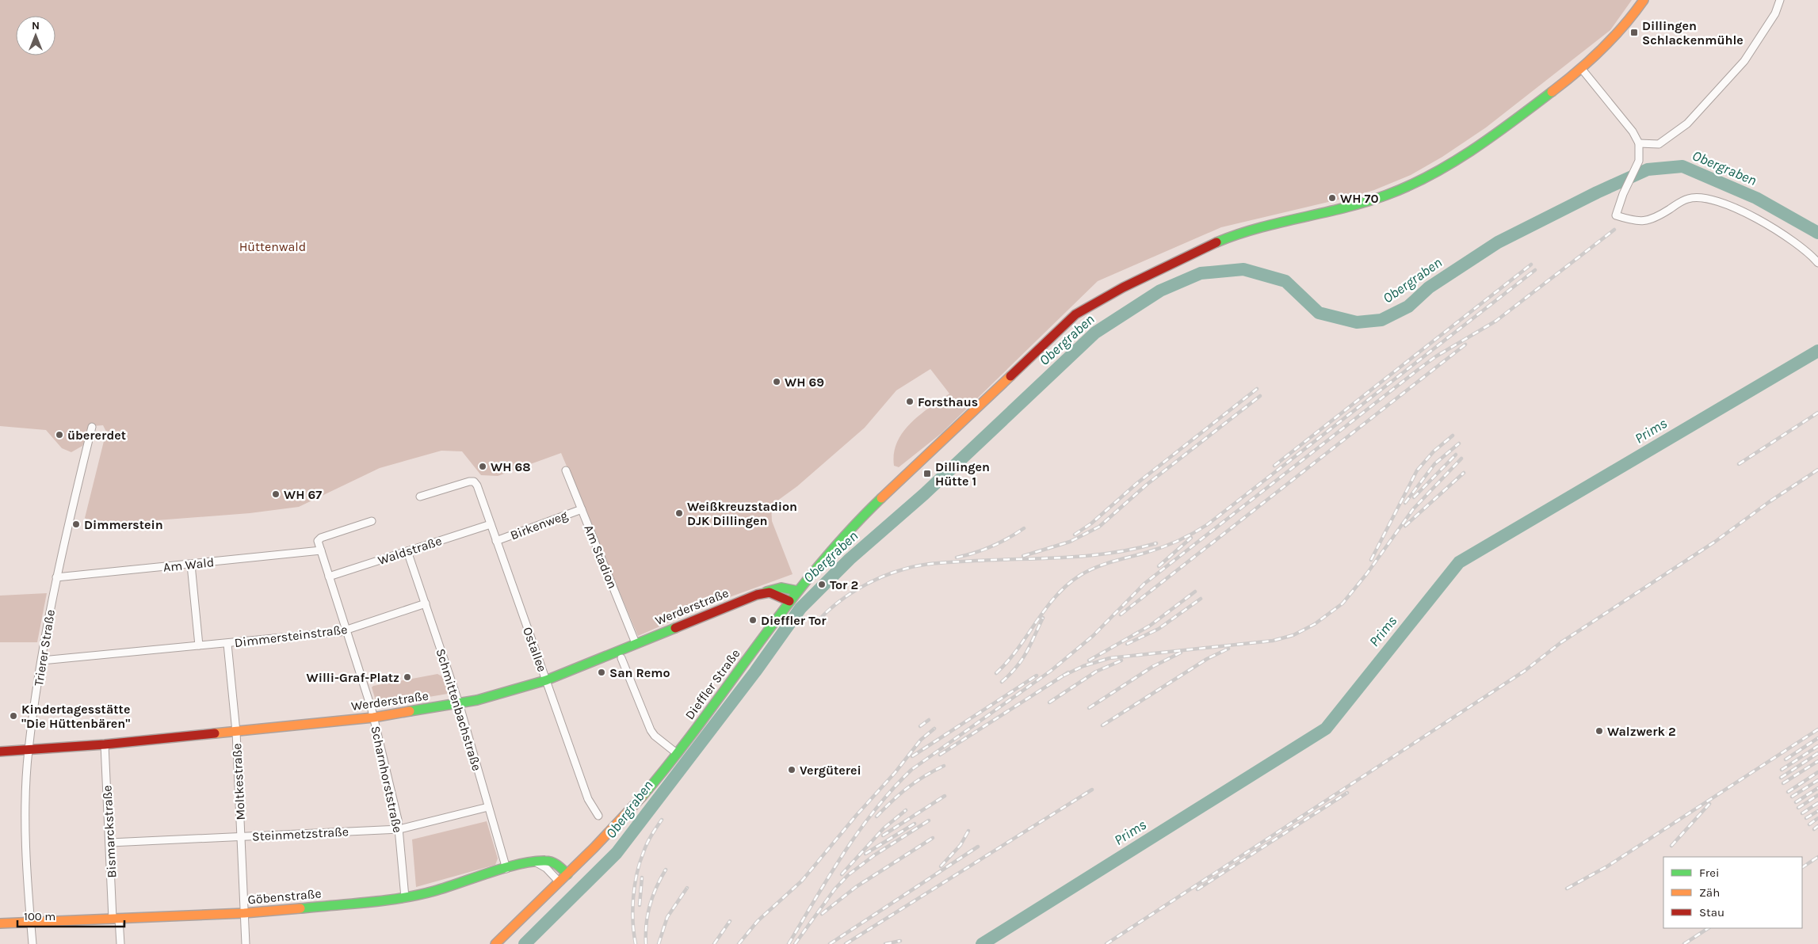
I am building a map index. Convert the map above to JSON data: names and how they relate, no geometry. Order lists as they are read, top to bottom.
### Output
{
  "streets": {
    "main road": ["Werderstraße", "Dieffler Straße", "Göbenstraße"],
    "street": [
      "Birkenweg",
      "Waldstraße",
      "Am Stadion",
      "Am Wald",
      "Dimmersteinstraße",
      "Trierer Straße",
      "Ostallee",
      "Schmittenbachstraße",
      "Scharnhorststraße",
      "Moltkestraße",
      "Bismarckstraße",
      "Steinmetzstraße"
    ]
  },
  "crossings": [
    ["Birkenweg", "Am Stadion"],
    ["Birkenweg", "Ostallee"],
    ["Waldstraße", "Ostallee"],
    ["Waldstraße", "Schmittenbachstraße"],
    ["Waldstraße", "Scharnhorststraße"],
    ["Am Stadion", "Werderstraße"],
    ["Am Wald", "Trierer Straße"],
    ["Am Wald", "Scharnhorststraße"],
    ["Werderstraße", "Trierer Straße"],
    ["Werderstraße", "Ostallee"],
    ["Werderstraße", "Dieffler Straße"],
    ["Werderstraße", "Schmittenbachstraße"],
    ["Werderstraße", "Scharnhorststraße"],
    ["Werderstraße", "Moltkestraße"],
    ["Werderstraße", "Bismarckstraße"],
    ["Dimmersteinstraße", "Trierer Straße"],
    ["Dimmersteinstraße", "Schmittenbachstraße"],
    ["Dimmersteinstraße", "Scharnhorststraße"],
    ["Dimmersteinstraße", "Moltkestraße"],
    ["Trierer Straße", "Göbenstraße"],
    ["Dieffler Straße", "Göbenstraße"],
    ["Schmittenbachstraße", "Steinmetzstraße"],
    ["Schmittenbachstraße", "Göbenstraße"],
    ["Scharnhorststraße", "Steinmetzstraße"],
    ["Scharnhorststraße", "Göbenstraße"],
    ["Moltkestraße", "Steinmetzstraße"],
    ["Moltkestraße", "Göbenstraße"],
    ["Bismarckstraße", "Steinmetzstraße"],
    ["Bismarckstraße", "Göbenstraße"]
  ],
  "water": ["Obergraben", "Prims"],
  "parks": ["Hüttenwald"],
  "places": {
    "transit": ["Dillingen Schlackenmühle", "Dillingen Hütte 1"],
    "other": [
      "WH 70",
      "WH 69",
      "Forsthaus",
      "übererdet",
      "WH 68",
      "WH 67",
      "Weißkreuzstadion DJK Dillingen",
      "Dimmerstein",
      "Tor 2",
      "Dieffler Tor",
      "San Remo",
      "Willi-Graf-Platz",
      "Kindertagesstätte \"Die Hüttenbären\"",
      "Walzwerk 2",
      "Vergüterei"
    ]
  },
  "legend": ["Frei", "Zäh", "Stau"],
  "scale_bar": "100 m",
  "north": "top"
}
